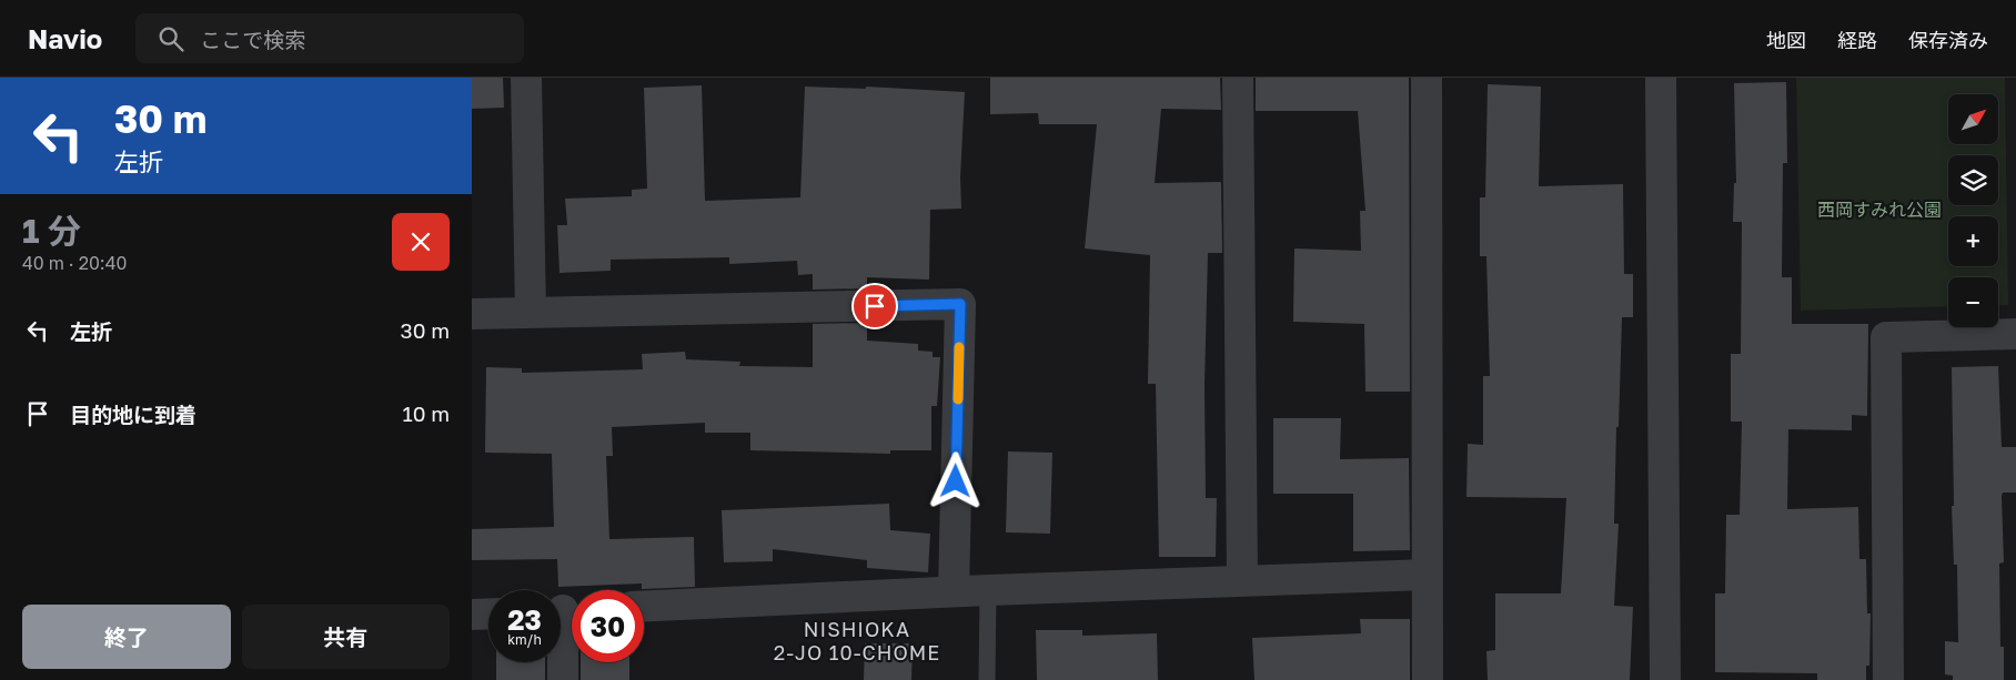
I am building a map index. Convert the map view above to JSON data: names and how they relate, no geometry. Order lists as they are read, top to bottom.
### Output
{
  "districts": ["NISHIOKA 2-JO 10-CHOME"],
  "parks": ["西岡すみれ公園"],
  "north": "top right",
  "page": {
    "header": "Navio",
    "search": "ここで検索",
    "nav": ["地図", "経路", "保存済み"],
    "turn": ["30 m", "左折"],
    "map_buttons": ["+", "−"],
    "heading": ["1 分", "40 m · 20:40"],
    "list": [
      {
        "name": "左折",
        "value": "30 m"
      },
      {
        "name": "目的地に到着",
        "value": "10 m"
      }
    ],
    "speed": "23 km/h",
    "limit": "30",
    "buttons": ["終了", "共有"]
  }
}
